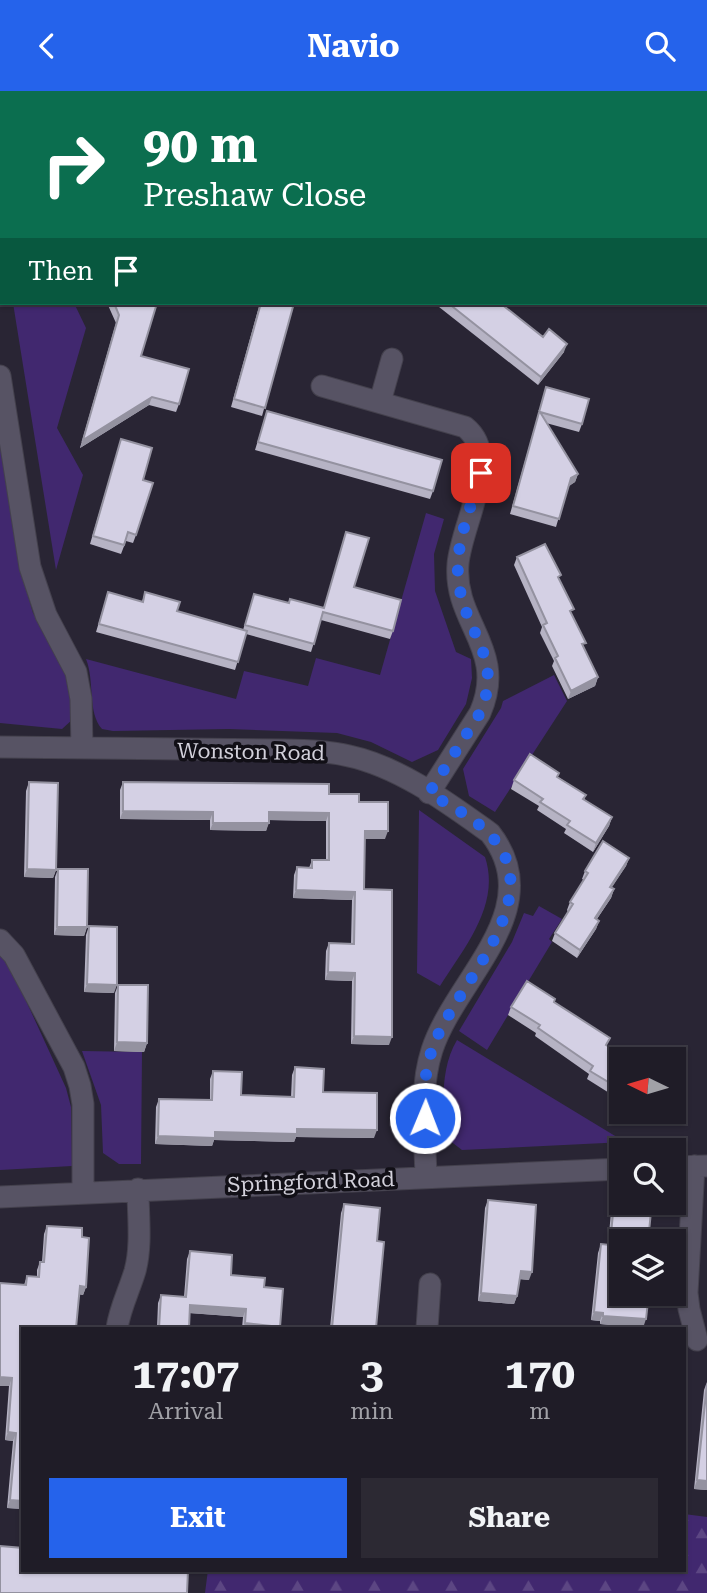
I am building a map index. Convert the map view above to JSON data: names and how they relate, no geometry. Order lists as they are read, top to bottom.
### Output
{
  "streets": {
    "street": ["Wonston Road", "Springford Road"]
  },
  "crossings": [
    ["Wonston Road", "Springford Road"]
  ],
  "north": "left",
  "page": {
    "header": "Navio",
    "turn": ["90 m", "Preshaw Close"],
    "then": "Then",
    "eta": [
      "17:07",
      "Arrival",
      "3",
      "min",
      "170",
      "m"
    ],
    "buttons": ["Exit", "Share"]
  }
}
